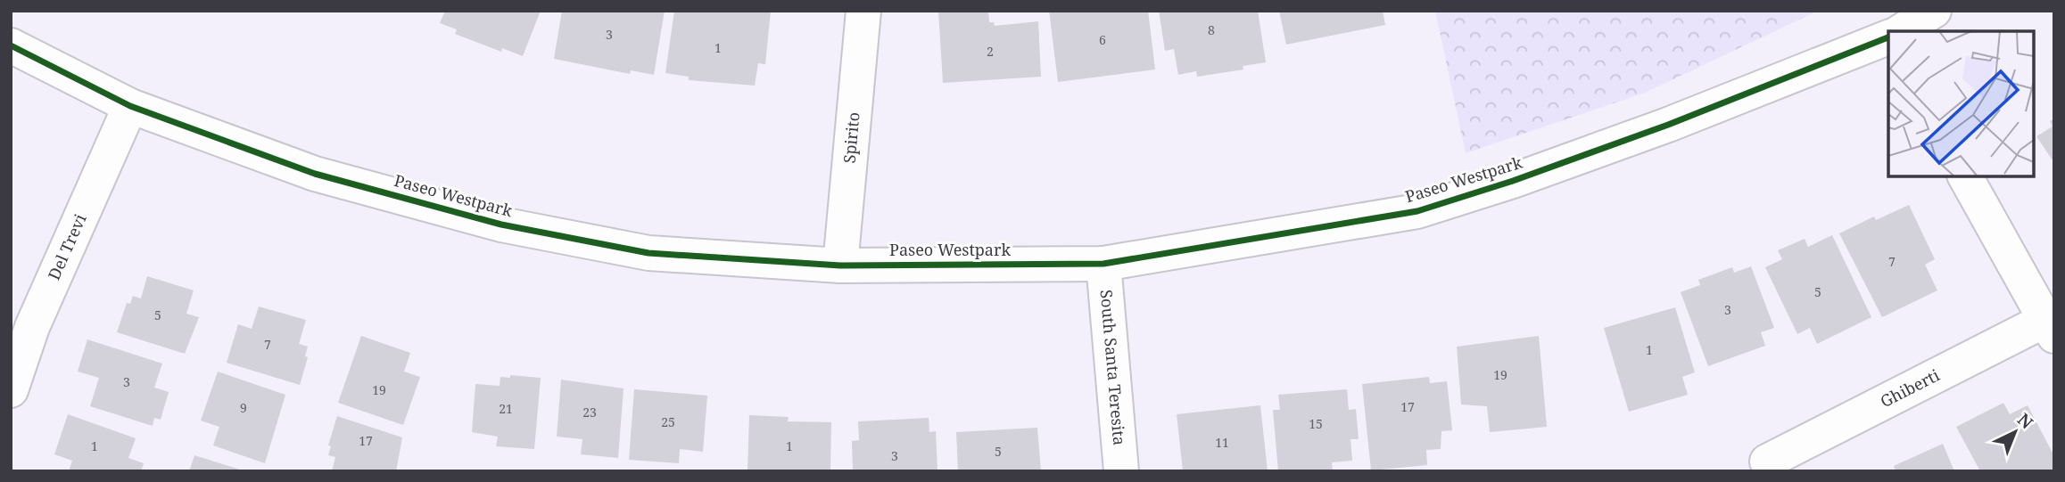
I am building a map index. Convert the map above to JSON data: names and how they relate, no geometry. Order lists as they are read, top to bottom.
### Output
{
  "streets": {
    "street": [
      "Spirito",
      "Paseo Westpark",
      "Del Trevi",
      "South Santa Teresita",
      "Ghiberti"
    ]
  },
  "crossings": [
    ["Spirito", "Paseo Westpark"],
    ["Paseo Westpark", "Del Trevi"],
    ["Paseo Westpark", "South Santa Teresita"]
  ],
  "house_numbers": [
    "8",
    "3",
    "6",
    "1",
    "2",
    "7",
    "5",
    "3",
    "5",
    "7",
    "1",
    "19",
    "3",
    "19",
    "17",
    "9",
    "21",
    "23",
    "25",
    "15",
    "17",
    "11",
    "1",
    "1",
    "5",
    "3"
  ],
  "north": "top right"
}
